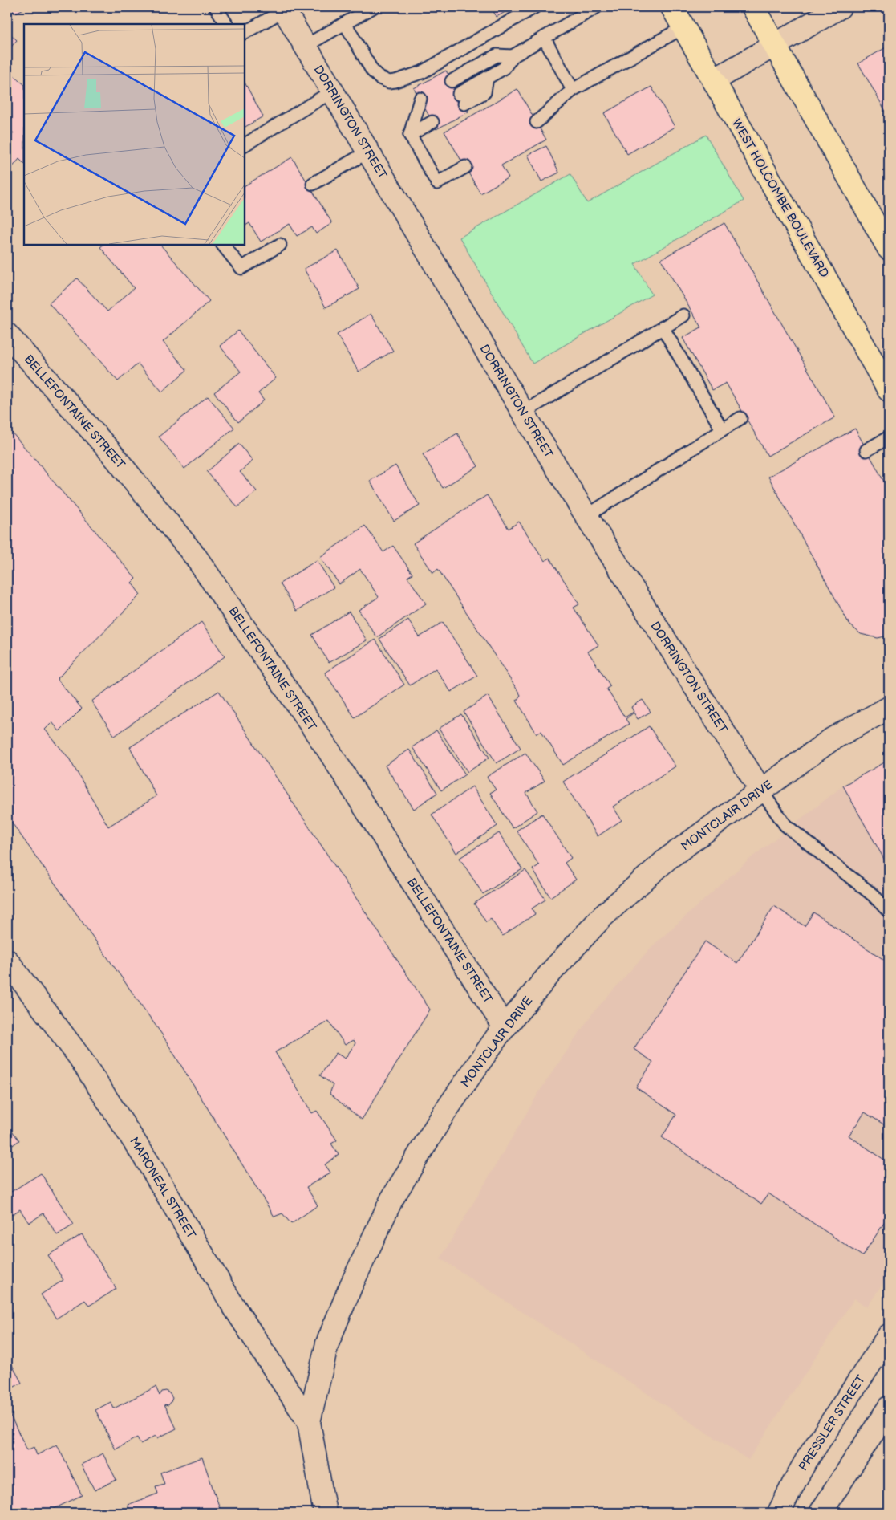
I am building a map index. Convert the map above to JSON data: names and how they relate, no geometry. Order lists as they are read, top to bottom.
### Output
{
  "streets": {
    "main road": ["WEST HOLCOMBE BOULEVARD"],
    "street": [
      "DORRINGTON STREET",
      "BELLEFONTAINE STREET",
      "MONTCLAIR DRIVE",
      "MARONEAL STREET",
      "PRESSLER STREET"
    ]
  },
  "crossings": [
    ["DORRINGTON STREET", "MONTCLAIR DRIVE"],
    ["BELLEFONTAINE STREET", "MONTCLAIR DRIVE"],
    ["MONTCLAIR DRIVE", "MARONEAL STREET"]
  ]
}
